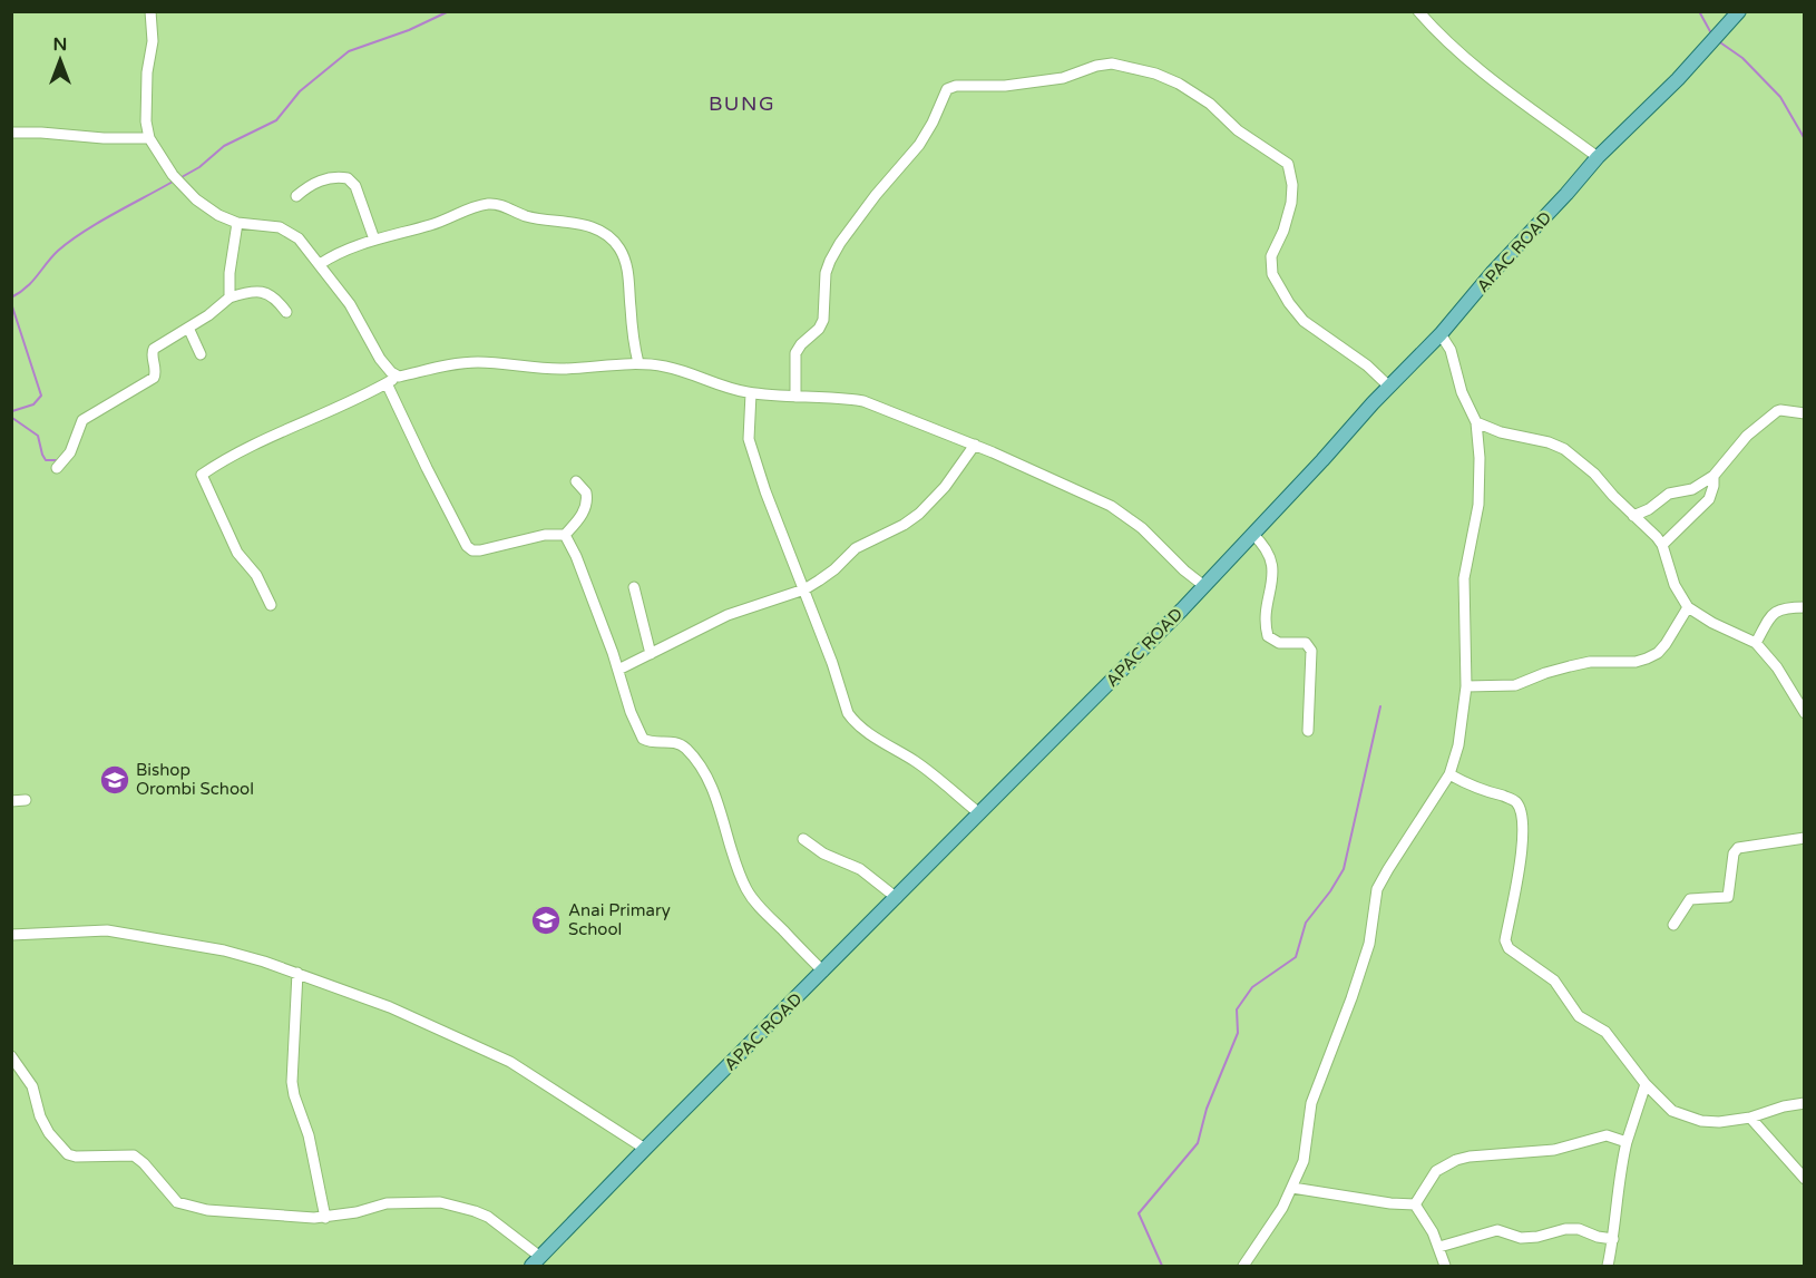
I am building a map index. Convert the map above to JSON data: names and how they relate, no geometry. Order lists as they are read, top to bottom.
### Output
{
  "streets": {
    "main road": ["APAC ROAD"]
  },
  "districts": ["BUNG"],
  "places": {
    "school or university": ["Bishop Orombi School", "Anai Primary School"]
  },
  "north": "top"
}
